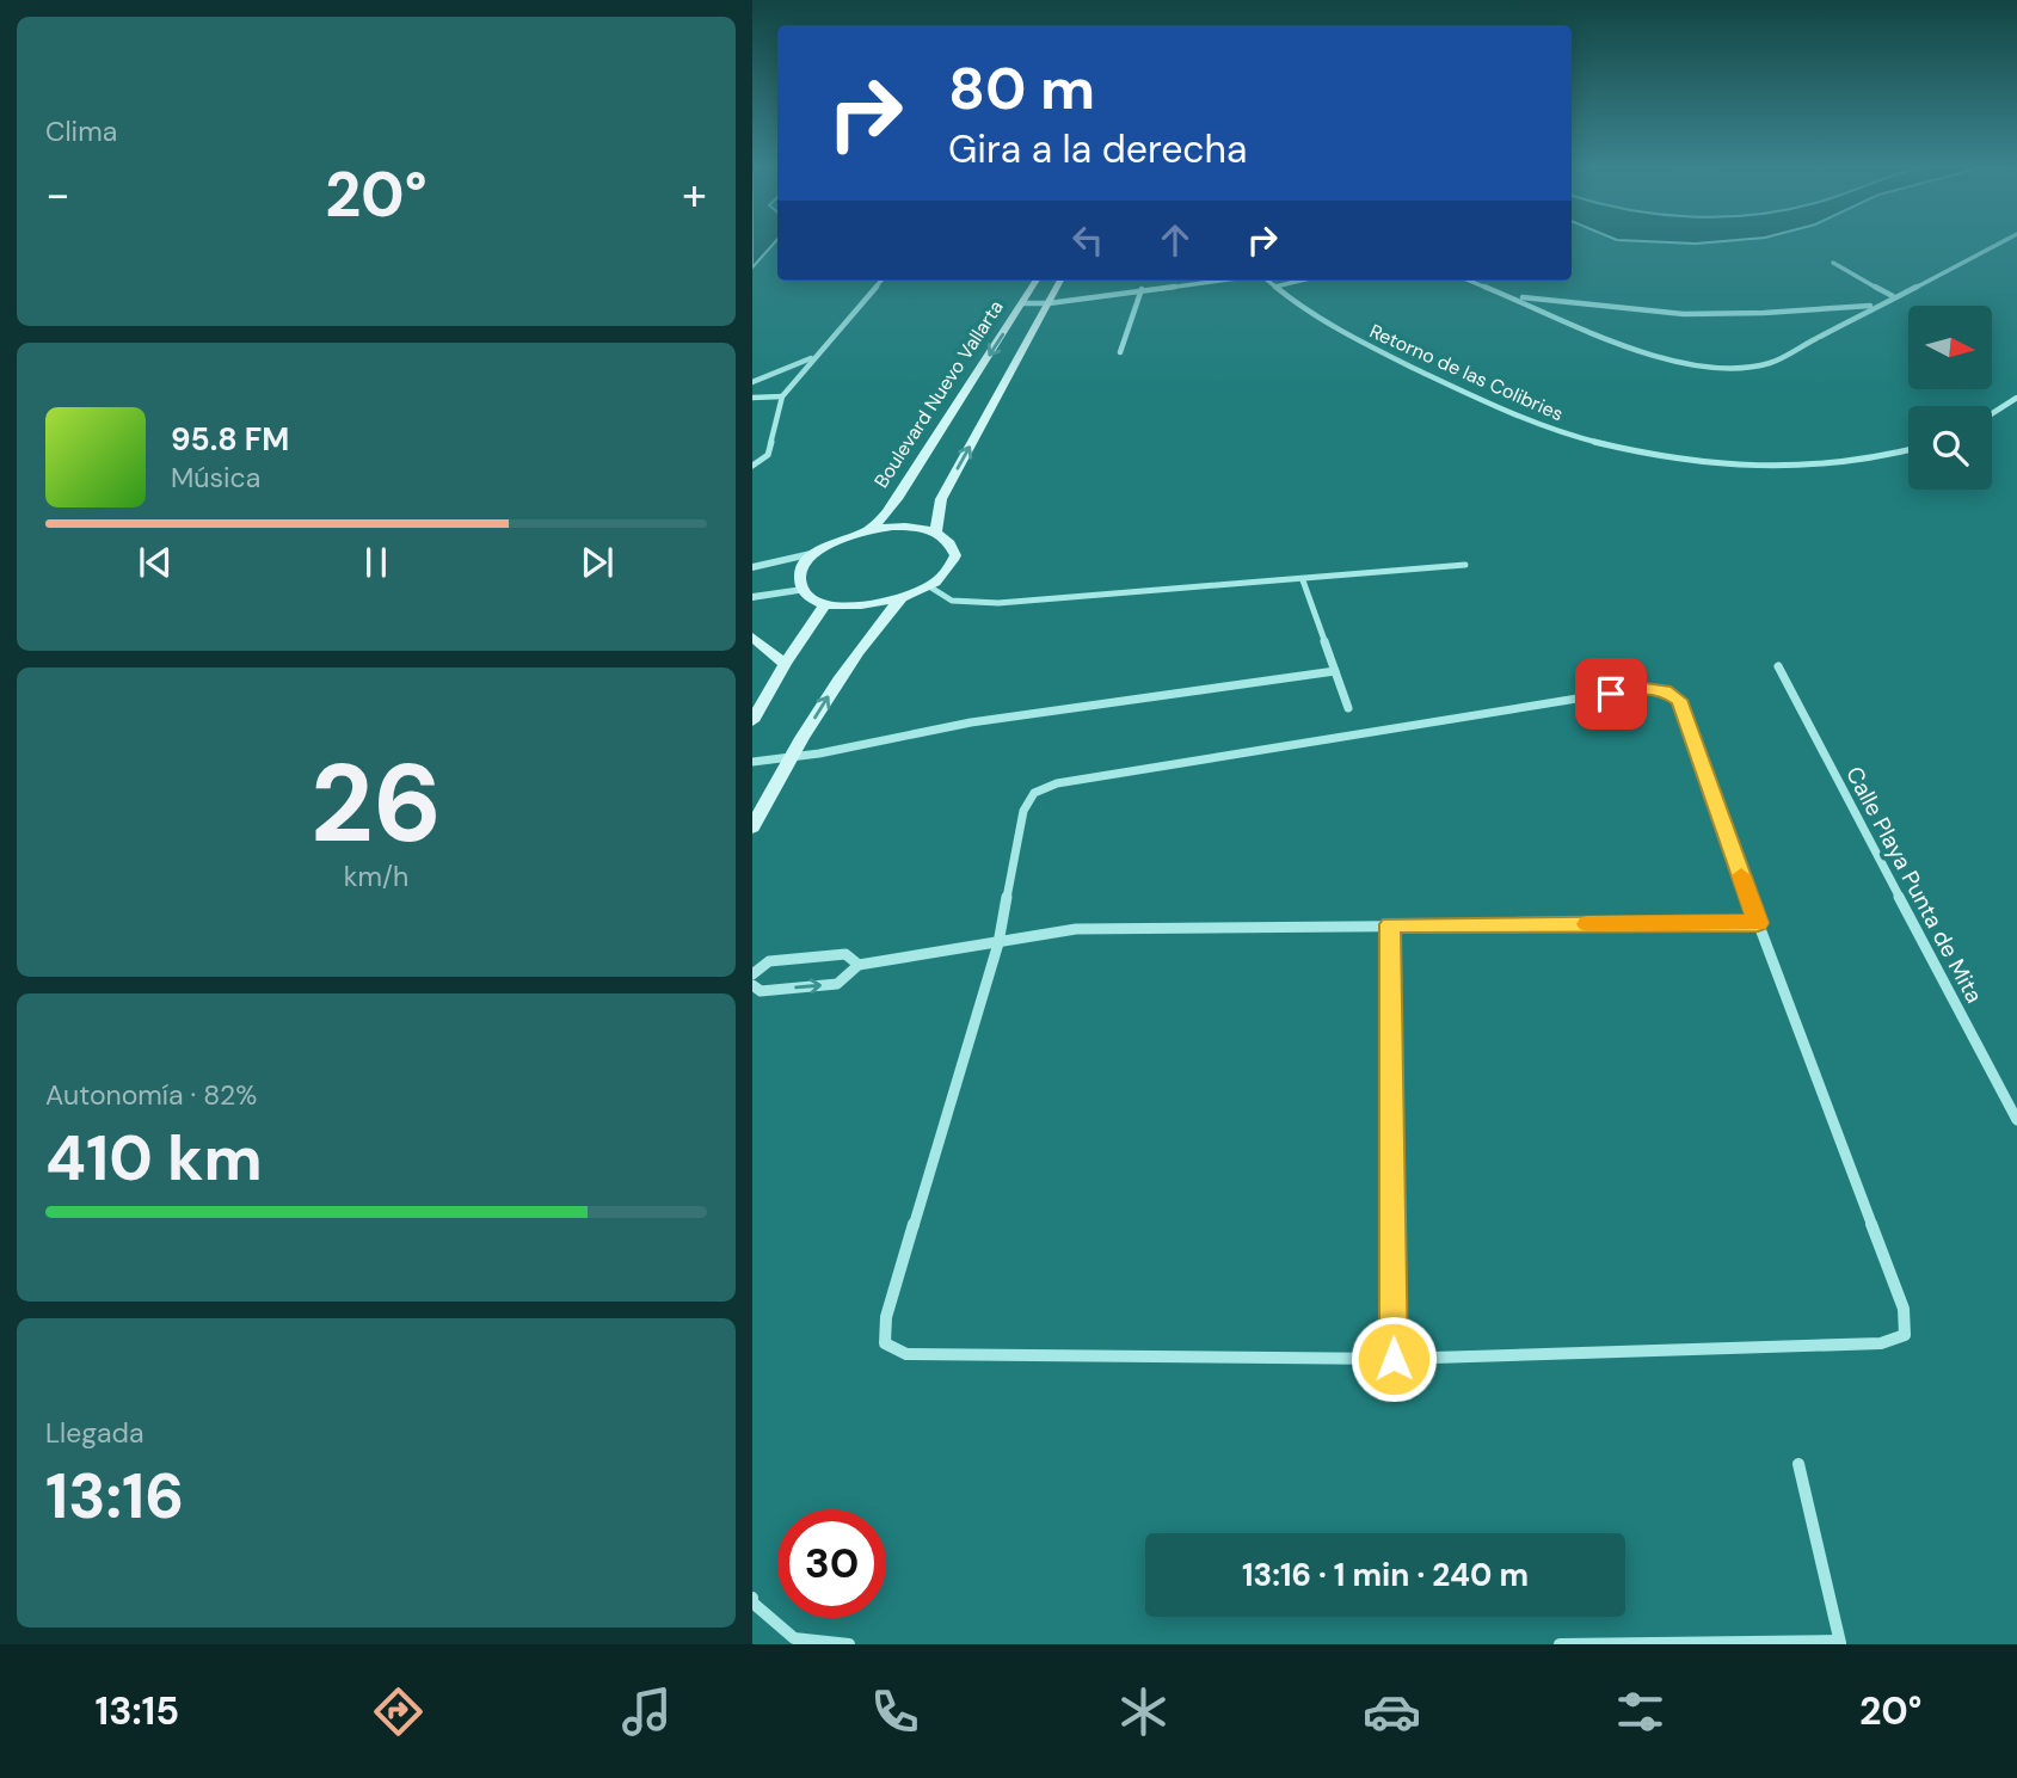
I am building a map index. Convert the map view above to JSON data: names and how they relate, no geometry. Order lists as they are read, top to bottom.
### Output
{
  "streets": {
    "main road": ["Boulevard Nuevo Vallarta"],
    "street": ["Retorno de las Colibries", "Calle Playa Punta de Mita"]
  },
  "north": "right",
  "page": {
    "tile": [
      "Clima",
      ["26", "km/h"],
      ["Autonomía · 82%", "410 km"],
      ["Llegada", "13:16"]
    ],
    "turn": ["80 m", "Gira a la derecha"],
    "heat": ["−", "20°", "+"],
    "song": ["95.8 FM", "Música"],
    "limit": "30",
    "trip": "13:16 · 1 min · 240 m",
    "tabs": ["13:15", "20°"]
  }
}
